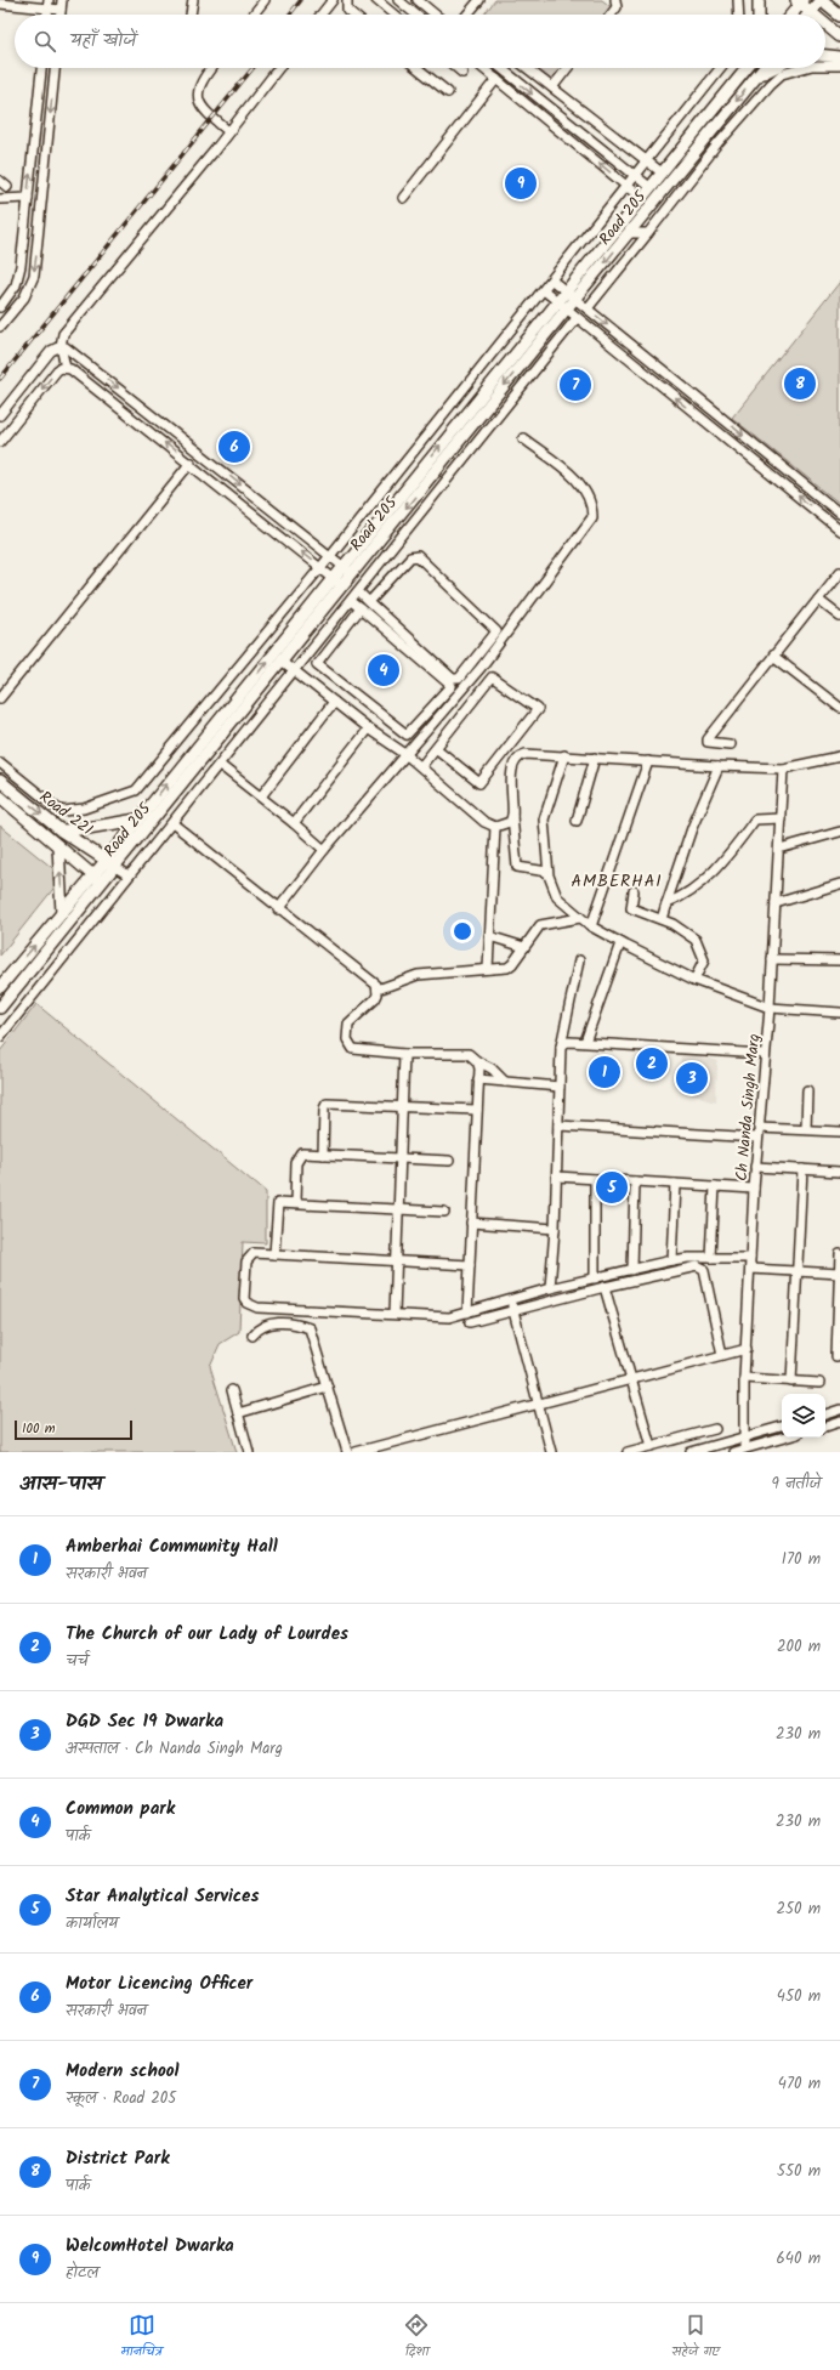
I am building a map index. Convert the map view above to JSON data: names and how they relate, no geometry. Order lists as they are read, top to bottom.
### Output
{
  "streets": {
    "main road": ["Road 205", "Road 221"],
    "street": ["Ch Nanda Singh Marg"]
  },
  "crossings": [
    ["Road 205", "Road 221"]
  ],
  "districts": ["AMBERHAI"],
  "scale_bar": "100 m",
  "page": {
    "search": "यहाँ खोजें",
    "pins": [
      "9",
      "8",
      "7",
      "6",
      "4",
      "2",
      "1",
      "3",
      "5"
    ],
    "scale": "100 m",
    "heading": ["आस-पास", "9 नतीजे"],
    "list": [
      {
        "mark": "1",
        "name": "Amberhai Community Hall",
        "note": "सरकारी भवन",
        "value": "170 m"
      },
      {
        "mark": "2",
        "name": "The Church of our Lady of Lourdes",
        "note": "चर्च",
        "value": "200 m"
      },
      {
        "mark": "3",
        "name": "DGD Sec 19 Dwarka",
        "note": "अस्पताल · Ch Nanda Singh Marg",
        "value": "230 m"
      },
      {
        "mark": "4",
        "name": "Common park",
        "note": "पार्क",
        "value": "230 m"
      },
      {
        "mark": "5",
        "name": "Star Analytical Services",
        "note": "कार्यालय",
        "value": "250 m"
      },
      {
        "mark": "6",
        "name": "Motor Licencing Officer",
        "note": "सरकारी भवन",
        "value": "450 m"
      },
      {
        "mark": "7",
        "name": "Modern school",
        "note": "स्कूल · Road 205",
        "value": "470 m"
      },
      {
        "mark": "8",
        "name": "District Park",
        "note": "पार्क",
        "value": "550 m"
      },
      {
        "mark": "9",
        "name": "WelcomHotel Dwarka",
        "note": "होटल",
        "value": "640 m"
      }
    ],
    "nav": ["मानचित्र", "दिशा", "सहेजे गए"]
  }
}
